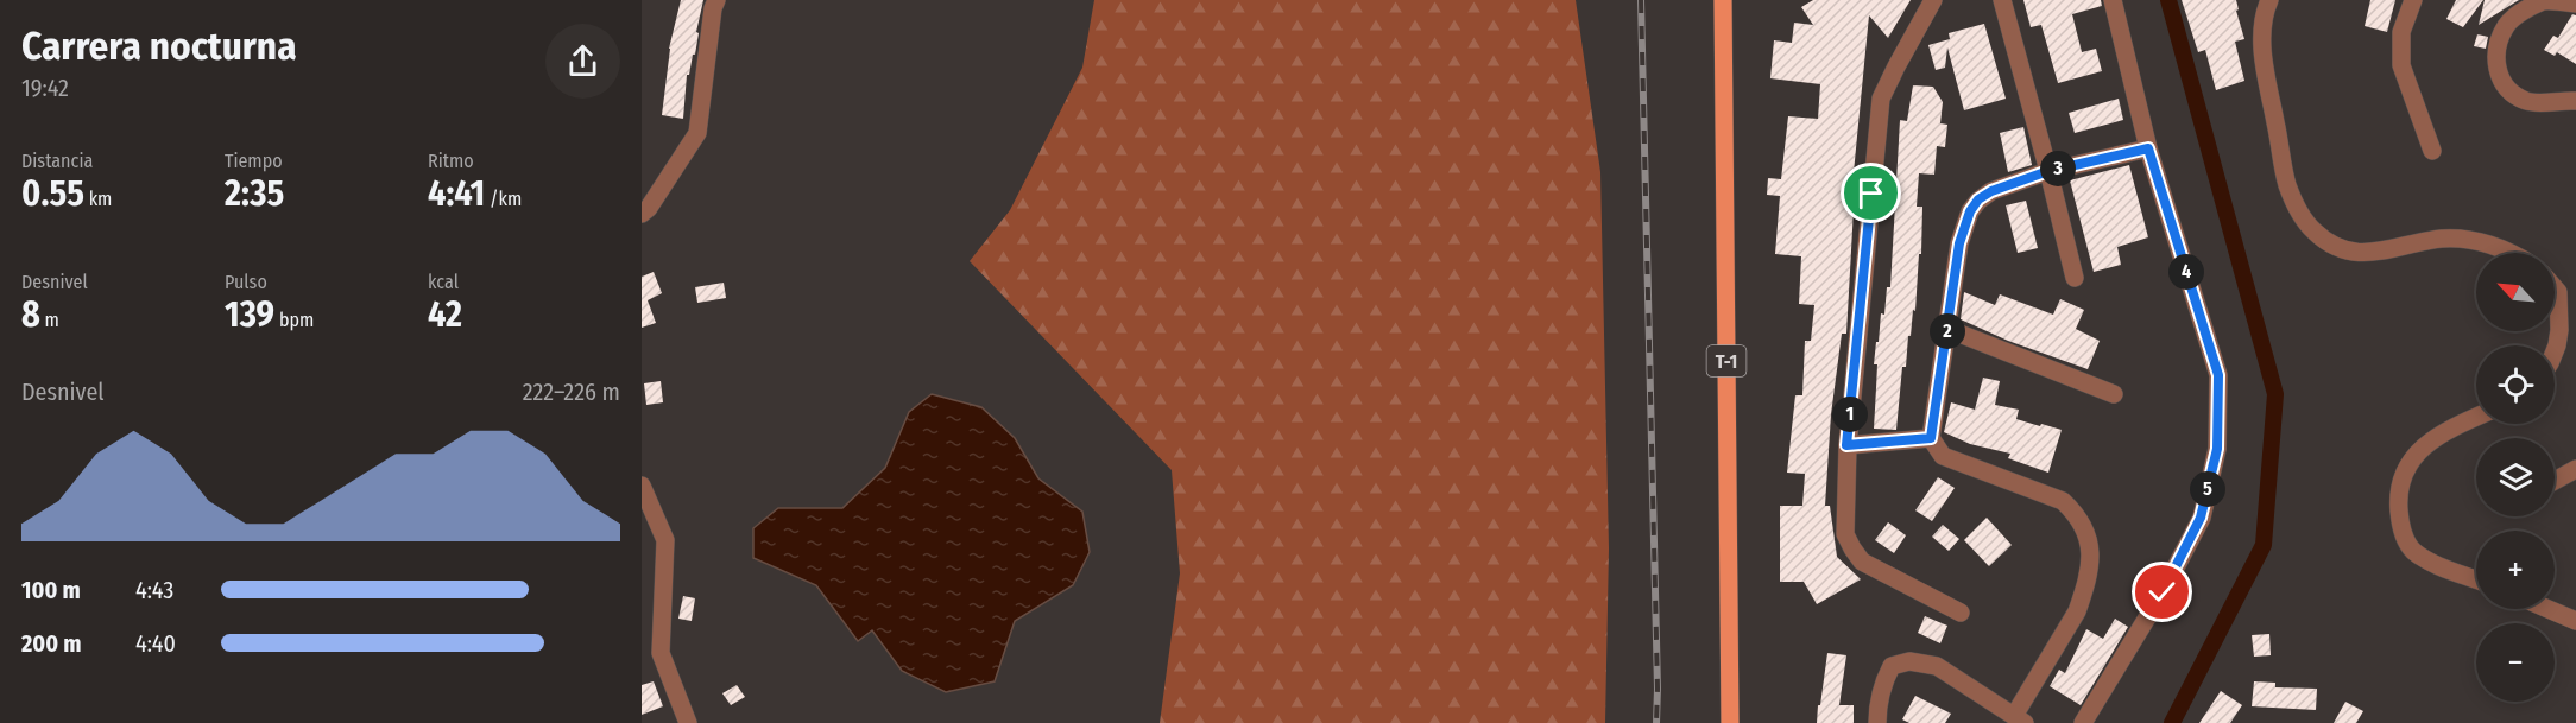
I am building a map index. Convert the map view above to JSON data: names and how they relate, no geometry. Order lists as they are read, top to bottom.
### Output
{
  "streets": {
    "main road": ["T-1"]
  },
  "north": "top left",
  "page": {
    "heading": ["Carrera nocturna", "19:42"],
    "stats": [
      ["Distancia", "0.55 km"],
      ["Tiempo", "2:35"],
      ["Ritmo", "4:41 /km"],
      ["Desnivel", "8 m"],
      ["Pulso", "139 bpm"],
      ["kcal", "42"]
    ],
    "pins": [
      "3",
      "4",
      "2",
      "1",
      "5"
    ],
    "map_buttons": ["+", "−"],
    "chart": ["Desnivel", "222–226 m"],
    "list": [
      {
        "name": "100 m",
        "note": "4:43"
      },
      {
        "name": "200 m",
        "note": "4:40"
      }
    ]
  }
}
